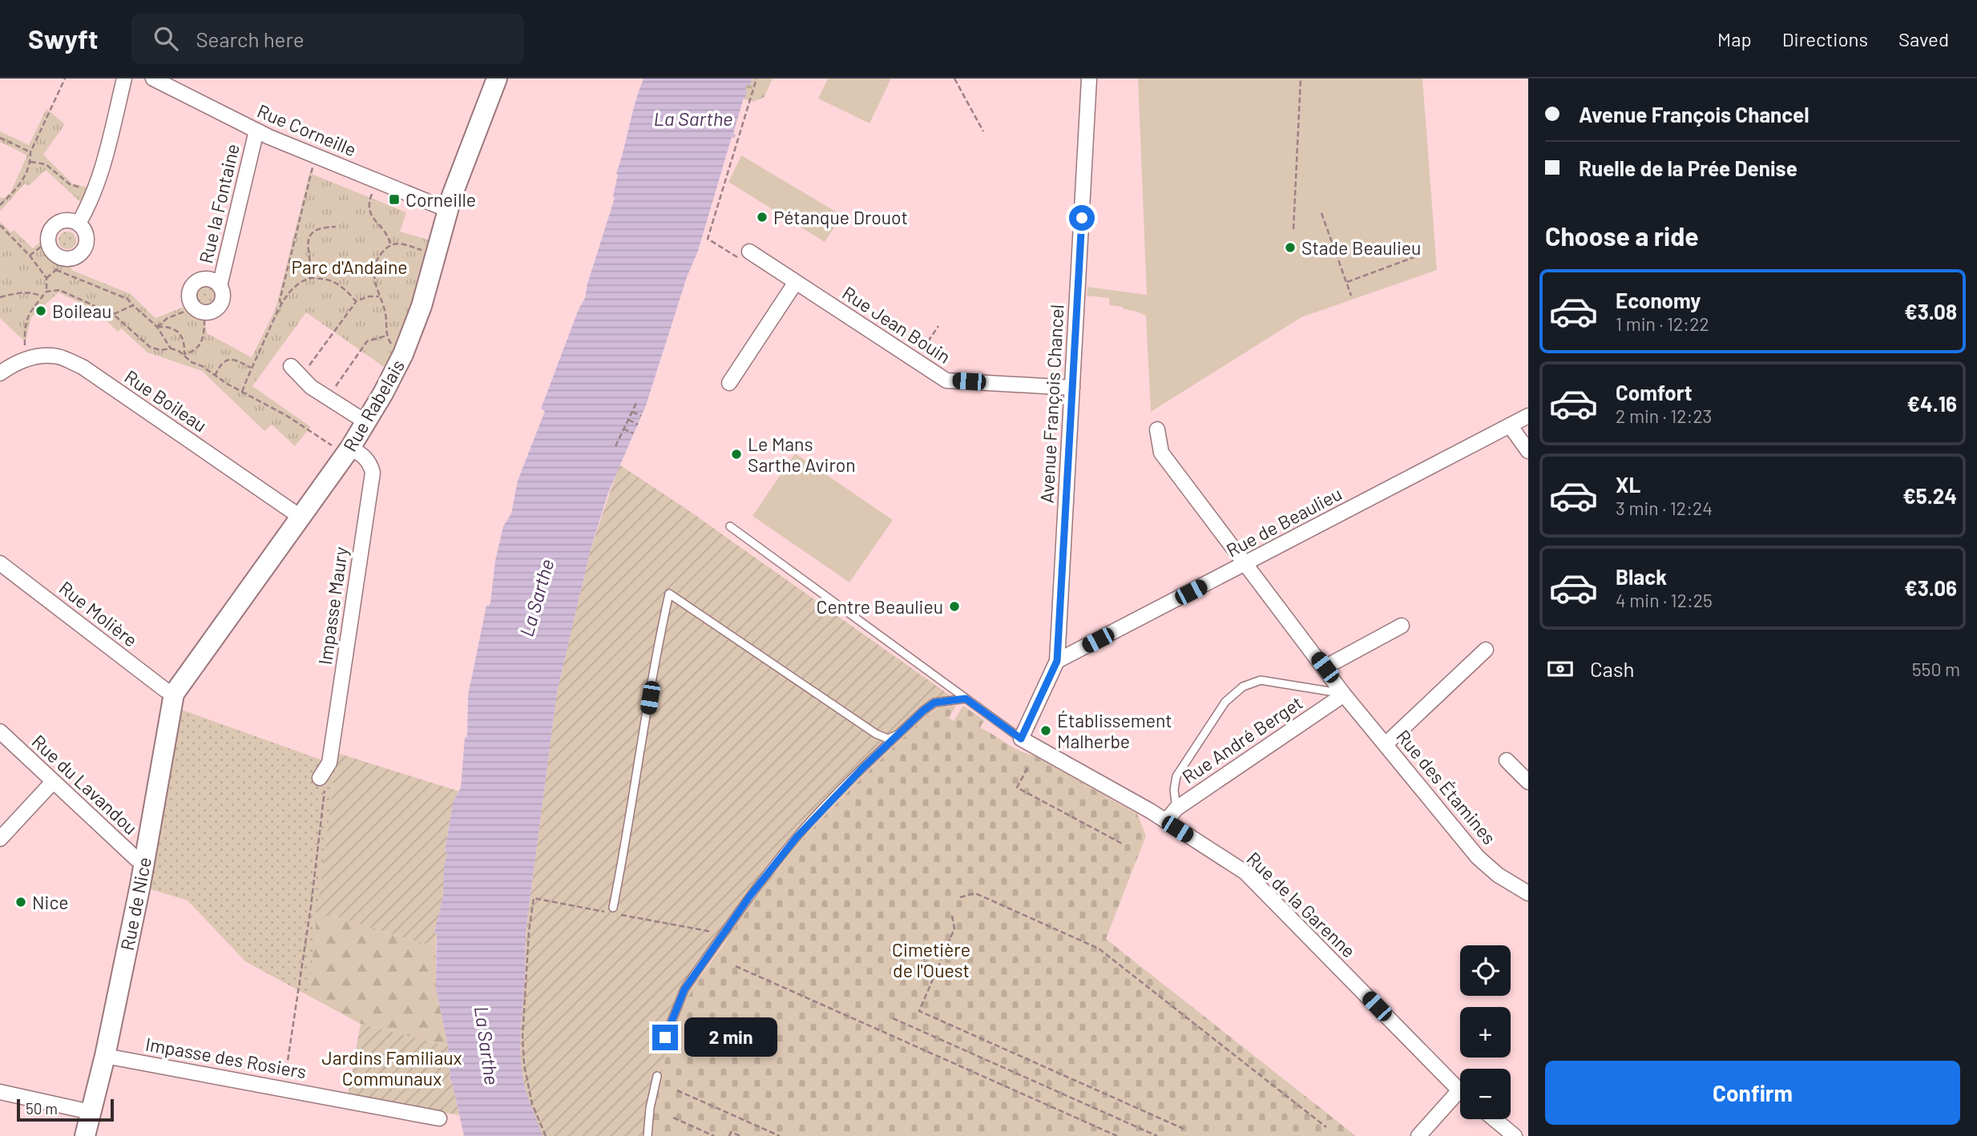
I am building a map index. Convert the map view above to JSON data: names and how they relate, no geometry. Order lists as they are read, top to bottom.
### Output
{
  "streets": {
    "street": [
      "Rue Corneille",
      "Rue la Fontaine",
      "Rue Jean Bouin",
      "Rue Boileau",
      "Avenue François Chancel",
      "Rue Rabelais",
      "Rue de Beaulieu",
      "Impasse Maury",
      "Rue Molière",
      "Rue André Berget",
      "Rue du Lavandou",
      "Rue des Étamines",
      "Rue de Nice",
      "Rue de la Garenne",
      "Impasse des Rosiers"
    ]
  },
  "crossings": [
    ["Rue Corneille", "Rue la Fontaine"],
    ["Rue Corneille", "Rue Rabelais"],
    ["Rue Jean Bouin", "Avenue François Chancel"],
    ["Rue Boileau", "Rue Rabelais"],
    ["Avenue François Chancel", "Rue de Beaulieu"],
    ["Avenue François Chancel", "Rue de la Garenne"],
    ["Rue Rabelais", "Impasse Maury"],
    ["Rue Rabelais", "Rue Molière"],
    ["Rue Rabelais", "Rue de Nice"],
    ["Rue de Beaulieu", "Rue des Étamines"],
    ["Rue Molière", "Rue de Nice"],
    ["Rue André Berget", "Rue des Étamines"],
    ["Rue André Berget", "Rue de la Garenne"],
    ["Rue du Lavandou", "Rue de Nice"],
    ["Rue de Nice", "Impasse des Rosiers"]
  ],
  "water": ["La Sarthe"],
  "parks": ["Parc d'Andaine", "Cimetière de l'Ouest", "Jardins Familiaux Communaux"],
  "places": {
    "transit": ["Corneille"],
    "other": [
      "Pétanque Drouot",
      "Stade Beaulieu",
      "Boileau",
      "Le Mans Sarthe Aviron",
      "Centre Beaulieu",
      "Établissement Malherbe",
      "Nice"
    ]
  },
  "scale_bar": "50 m",
  "page": {
    "header": "Swyft",
    "search": "Search here",
    "nav": ["Map", "Directions", "Saved"],
    "banner": ["Avenue François Chancel", "Ruelle de la Prée Denise"],
    "heading": "Choose a ride",
    "list": [
      {
        "name": "Economy",
        "note": "1 min · 12:22",
        "value": "€3.08"
      },
      {
        "name": "Comfort",
        "note": "2 min · 12:23",
        "value": "€4.16"
      },
      {
        "name": "XL",
        "note": "3 min · 12:24",
        "value": "€5.24"
      },
      {
        "name": "Black",
        "note": "4 min · 12:25",
        "value": "€3.06"
      }
    ],
    "pay": ["Cash", "550 m"],
    "map_buttons": ["+", "−"],
    "bubble": "2 min",
    "buttons": "Confirm",
    "scale": "50 m"
  }
}
